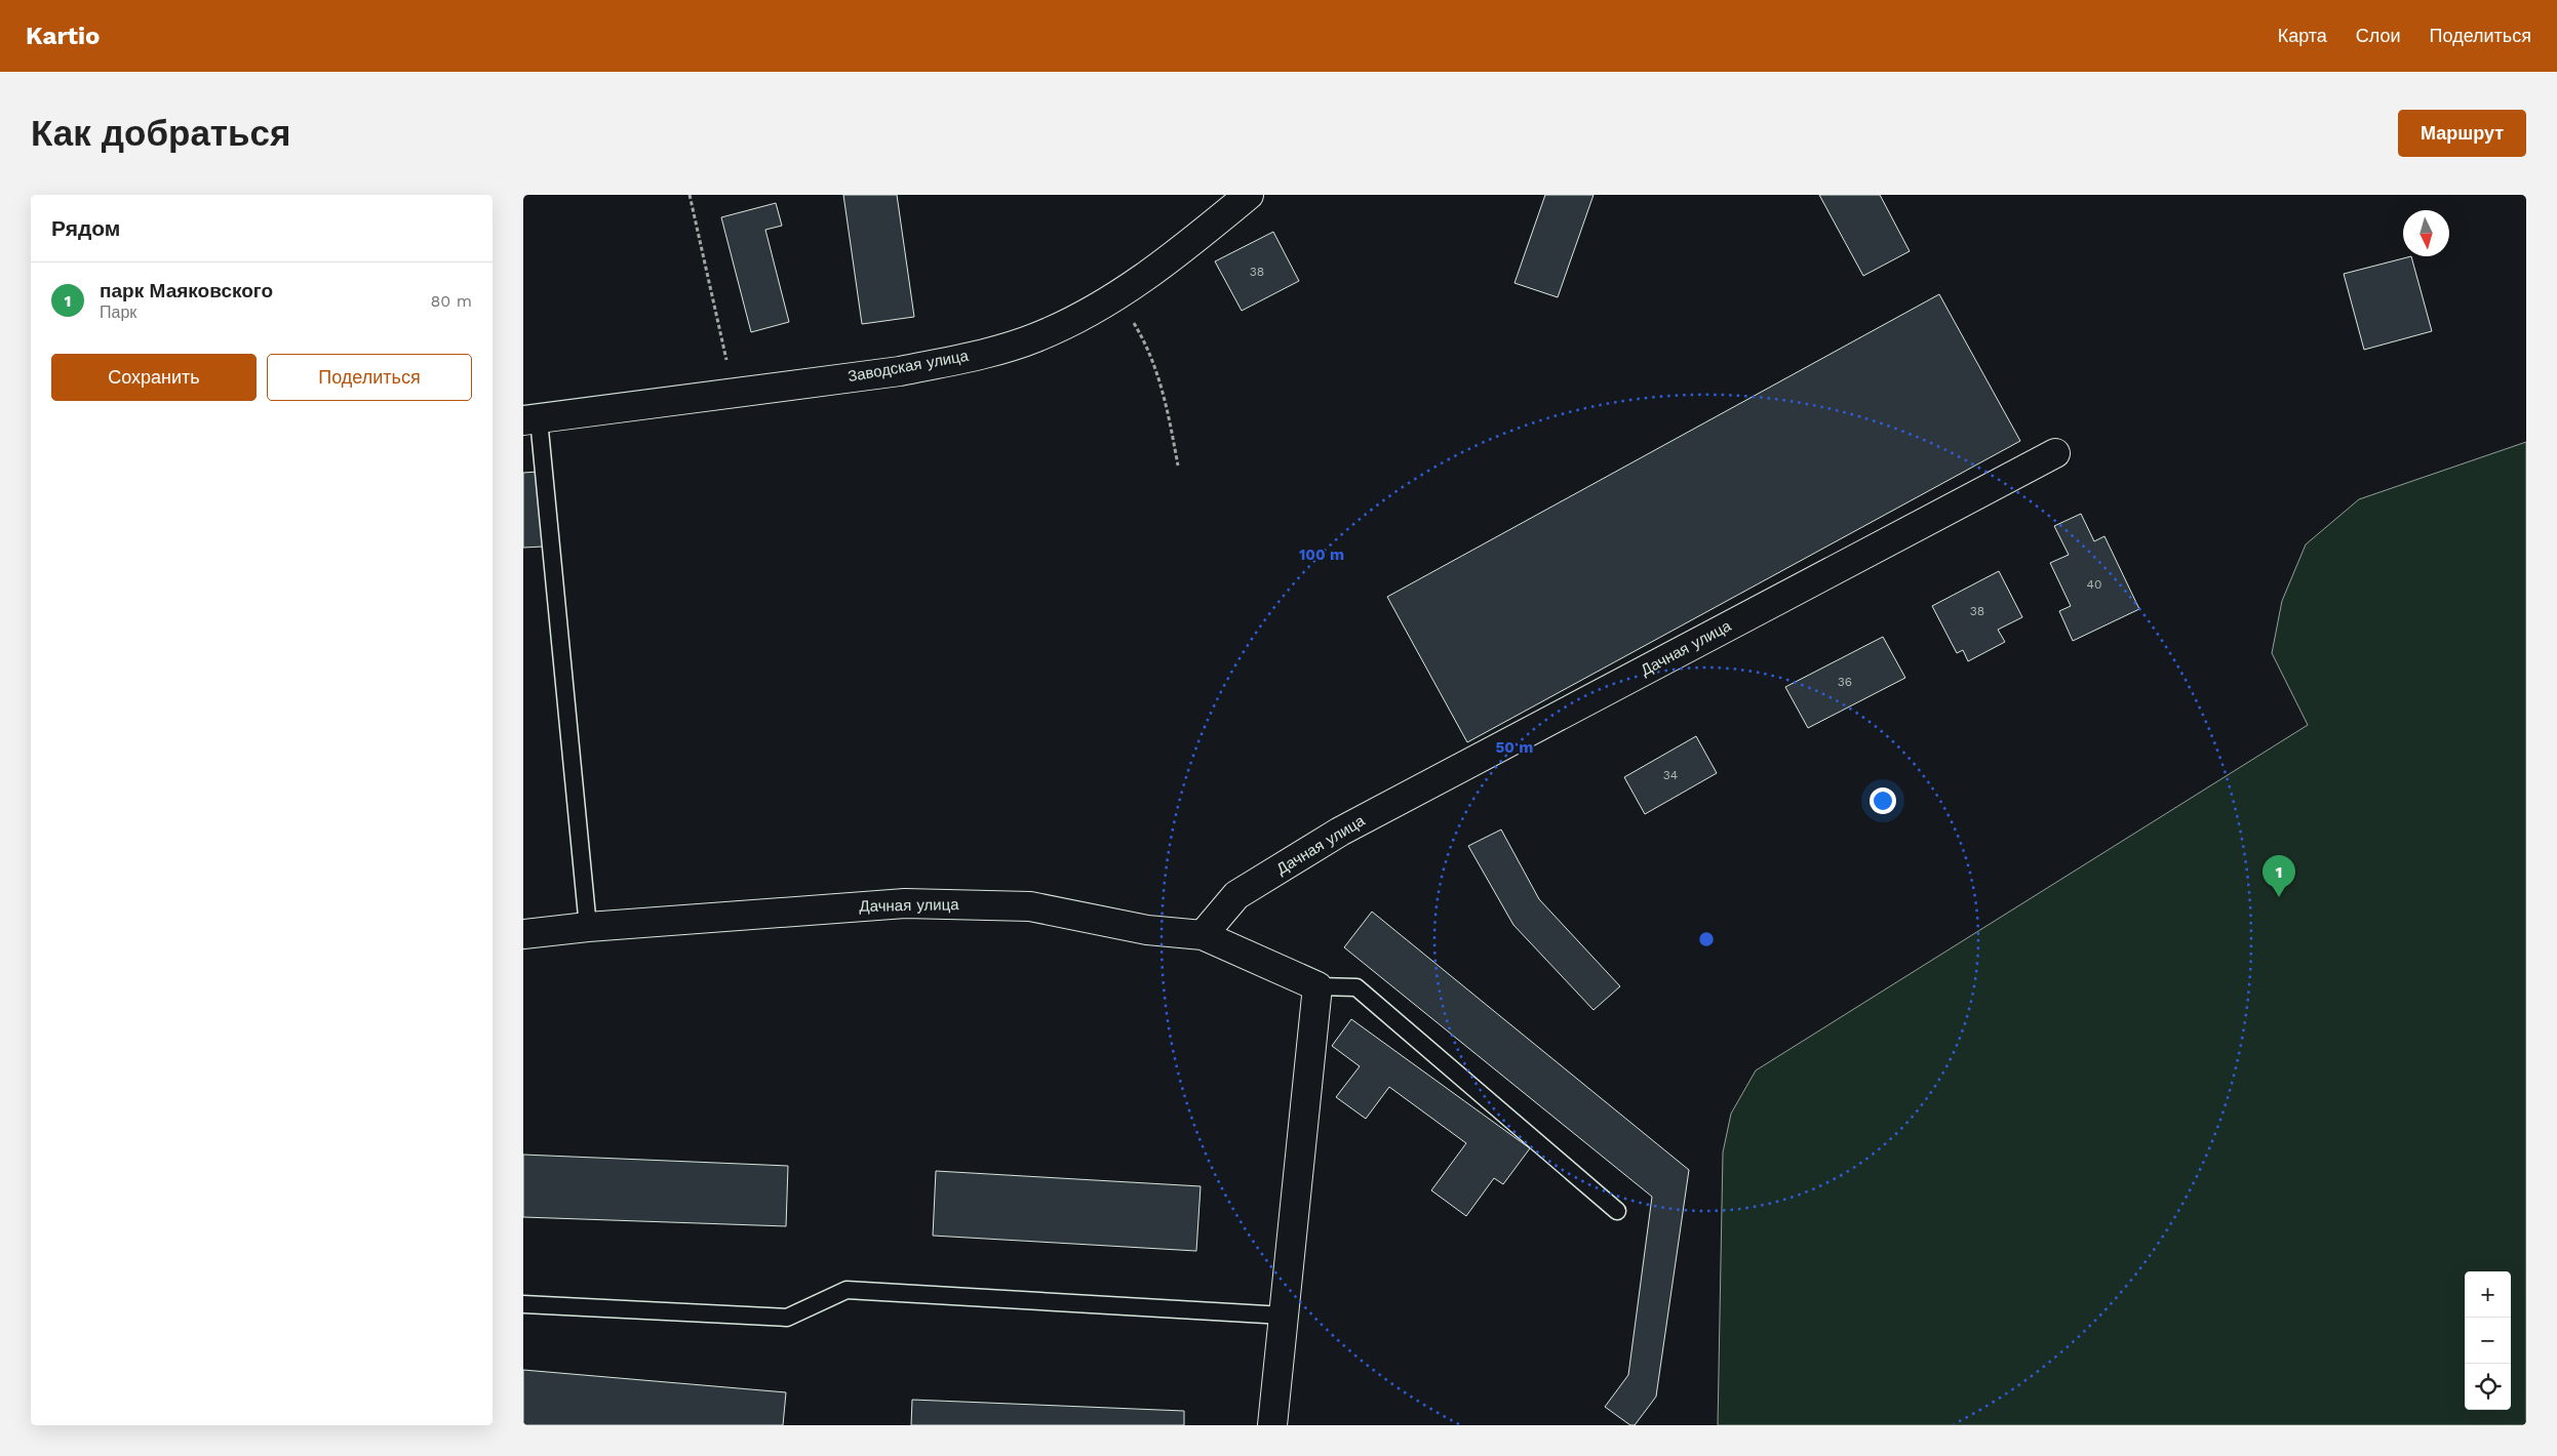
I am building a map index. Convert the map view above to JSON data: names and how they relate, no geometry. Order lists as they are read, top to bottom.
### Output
{
  "streets": {
    "street": ["Заводская улица", "Дачная улица"]
  },
  "house_numbers": [
    "38",
    "40",
    "38",
    "36",
    "34"
  ],
  "north": "bottom",
  "page": {
    "header": "Kartio",
    "nav": ["Карта", "Слои", "Поделиться"],
    "buttons": [
      "Маршрут",
      ["Сохранить", "Поделиться"]
    ],
    "title": "Как добраться",
    "heading": "Рядом",
    "list": [
      {
        "mark": "1",
        "name": "парк Маяковского",
        "note": "Парк",
        "value": "80 m"
      }
    ],
    "pins": "1",
    "map_buttons": ["+", "−"]
  },
  "rings": ["100 m", "50 m"]
}
